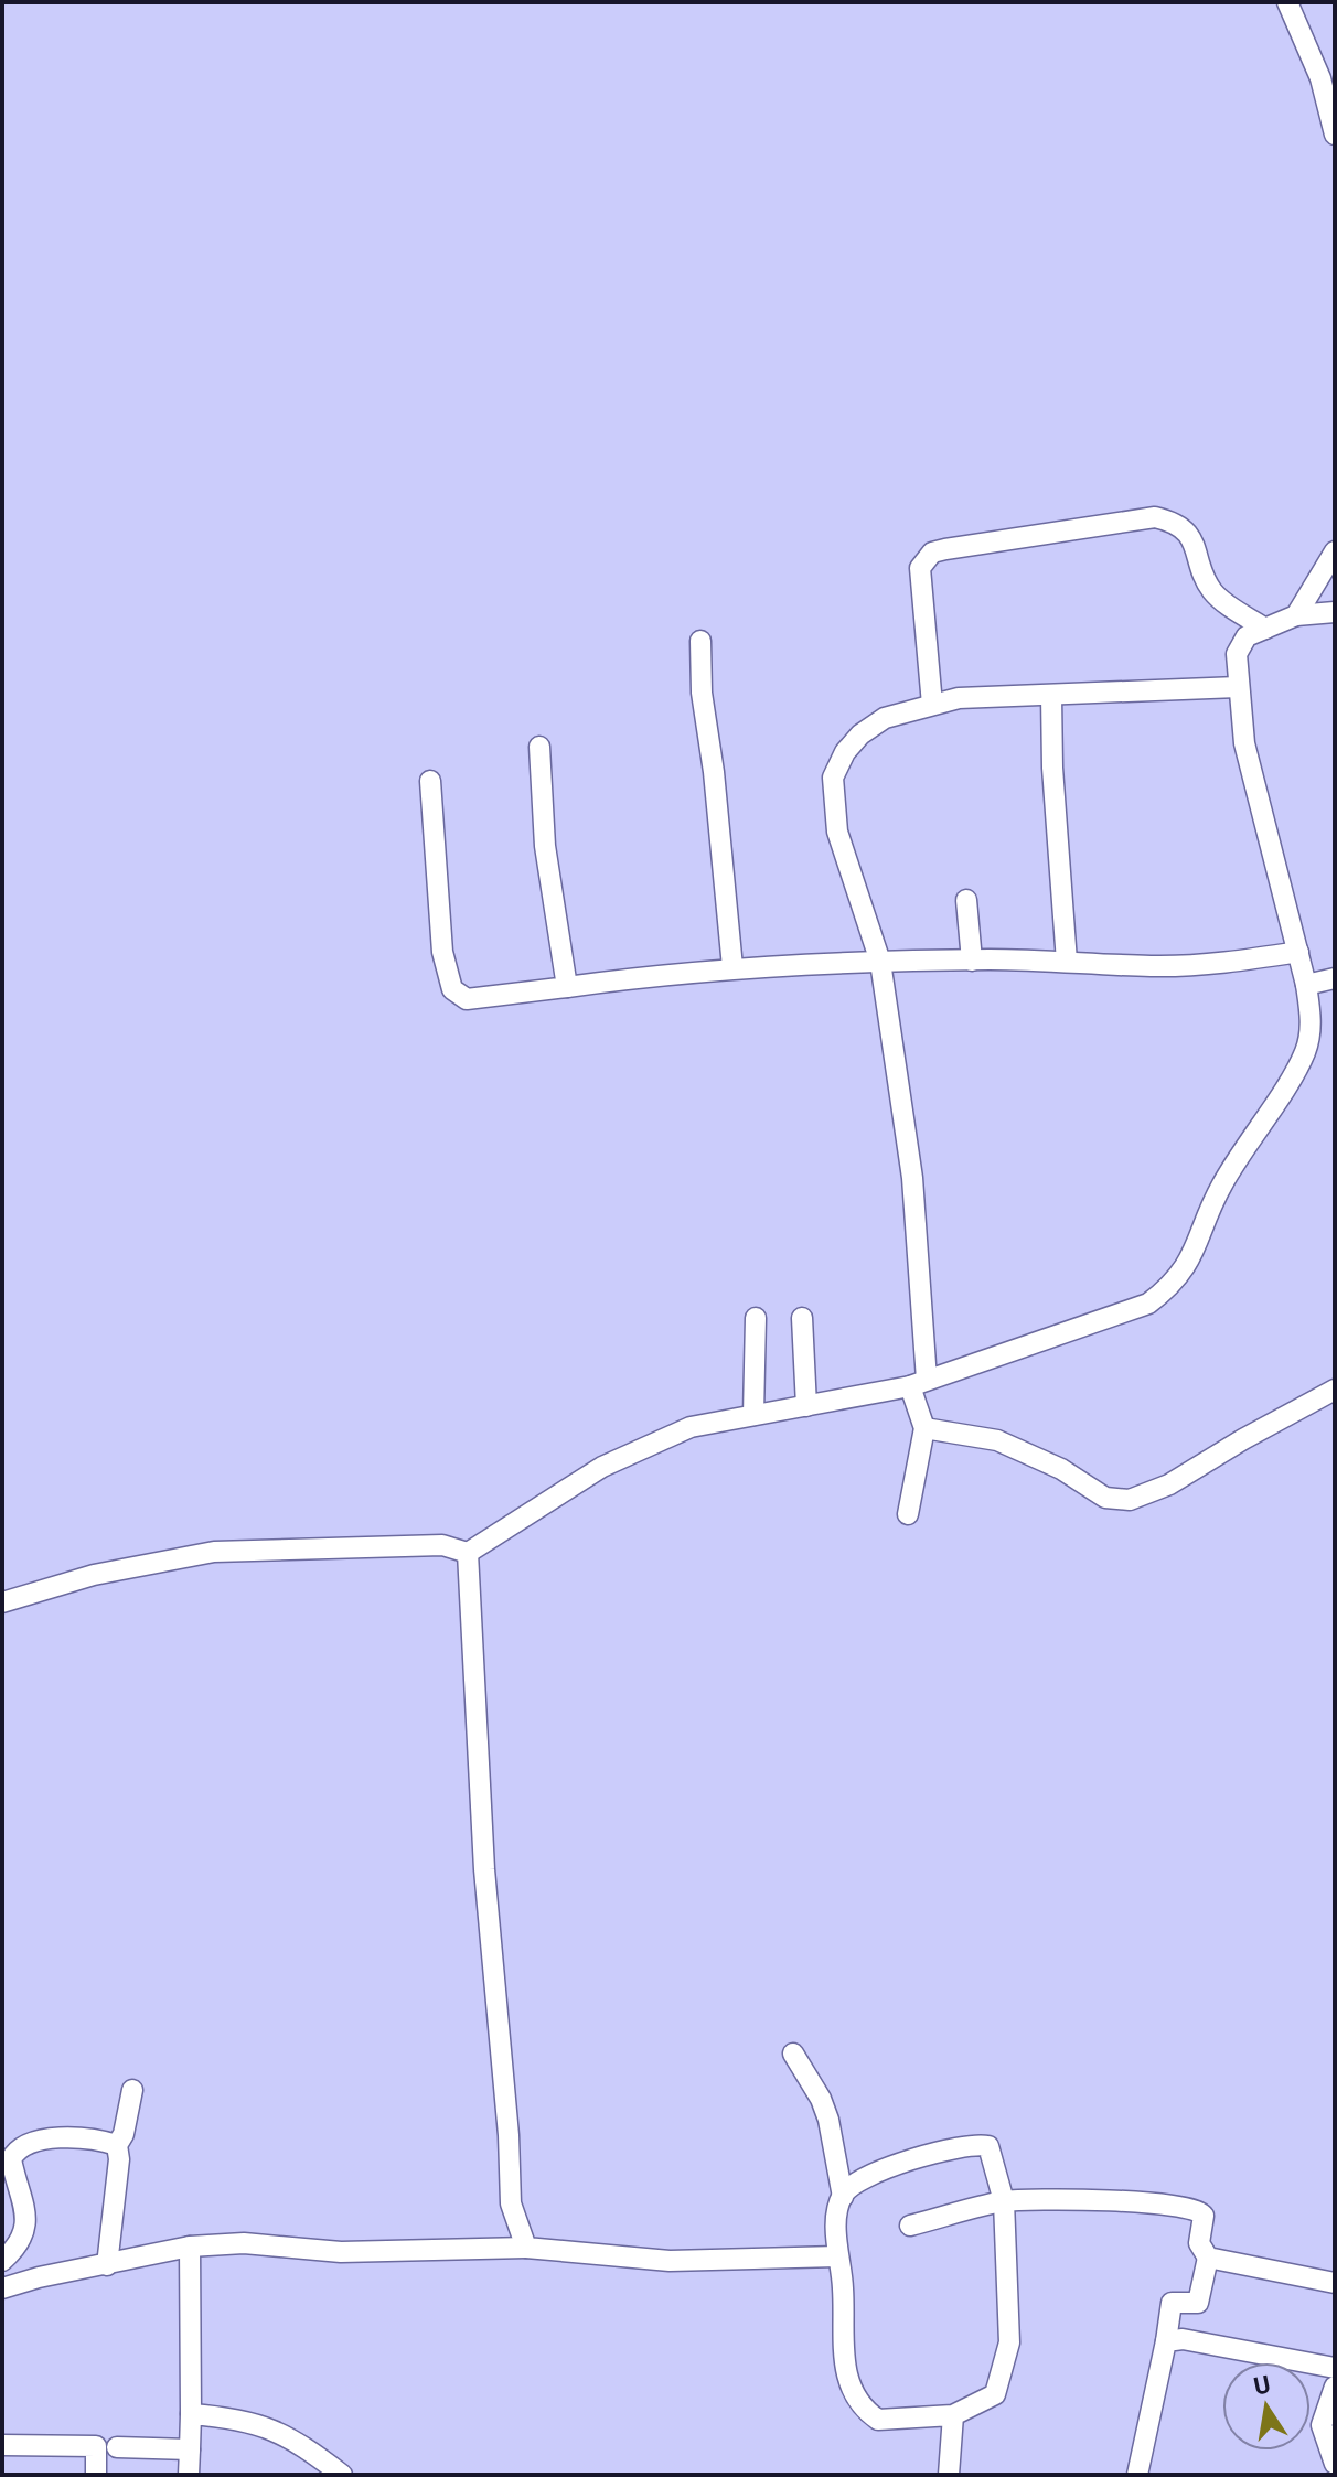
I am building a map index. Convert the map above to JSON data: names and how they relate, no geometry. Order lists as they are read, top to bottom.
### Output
{
  "north": "top"
}
